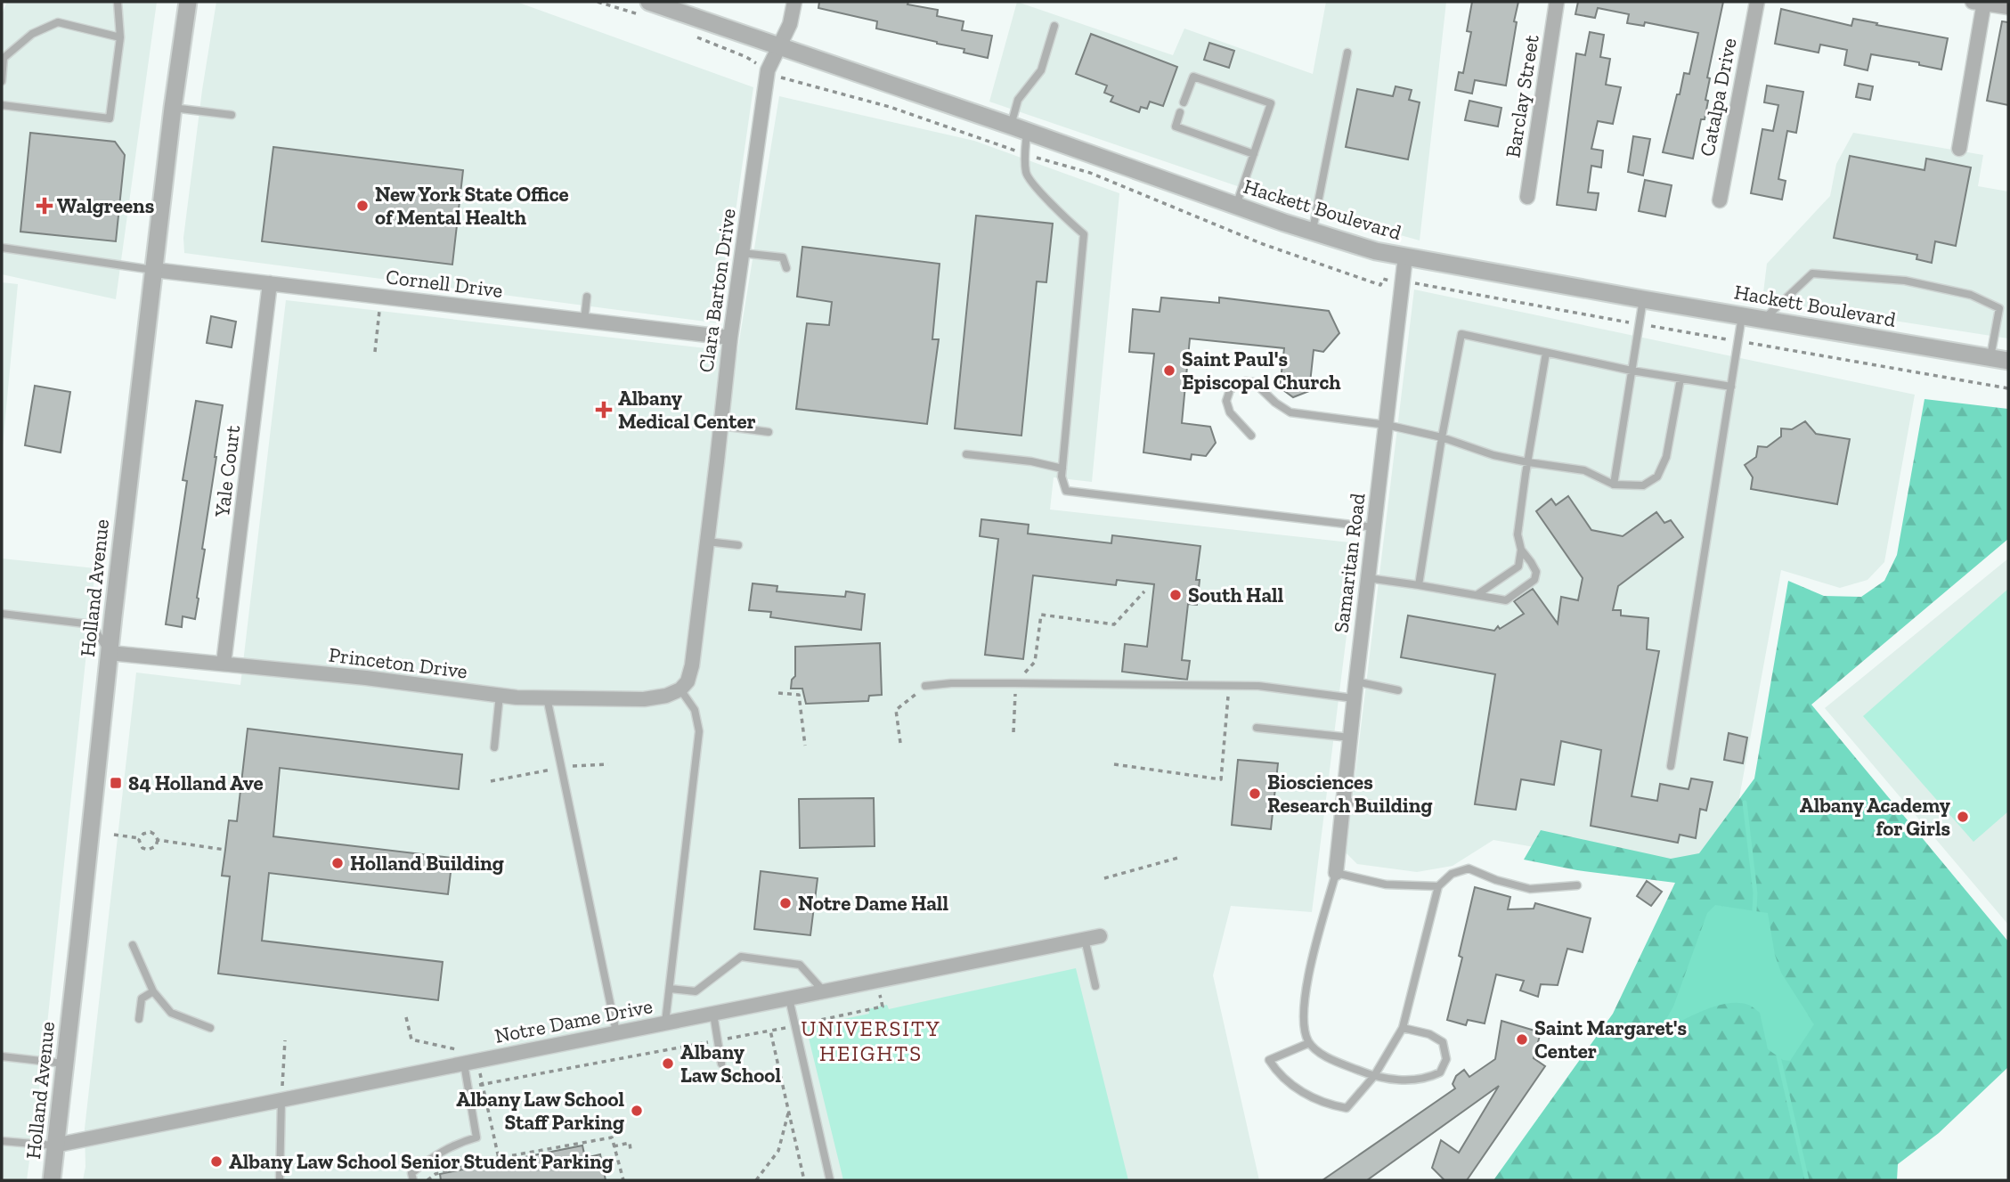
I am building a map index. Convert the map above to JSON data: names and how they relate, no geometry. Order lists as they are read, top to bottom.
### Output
{
  "streets": {
    "street": [
      "Barclay Street",
      "Catalpa Drive",
      "Hackett Boulevard",
      "Cornell Drive",
      "Clara Barton Drive",
      "Yale Court",
      "Samaritan Road",
      "Holland Avenue",
      "Princeton Drive",
      "Notre Dame Drive"
    ]
  },
  "crossings": [
    ["Hackett Boulevard", "Clara Barton Drive"],
    ["Hackett Boulevard", "Samaritan Road"],
    ["Cornell Drive", "Clara Barton Drive"],
    ["Cornell Drive", "Yale Court"],
    ["Cornell Drive", "Holland Avenue"],
    ["Clara Barton Drive", "Princeton Drive"],
    ["Yale Court", "Princeton Drive"],
    ["Holland Avenue", "Princeton Drive"],
    ["Holland Avenue", "Notre Dame Drive"]
  ],
  "districts": ["UNIVERSITY HEIGHTS"],
  "places": {
    "health": ["Walgreens", "Albany Medical Center"],
    "other": [
      "New York State Office of Mental Health",
      "Saint Paul's Episcopal Church",
      "South Hall",
      "Biosciences Research Building",
      "Albany Academy for Girls",
      "Holland Building",
      "Notre Dame Hall",
      "Saint Margaret's Center",
      "Albany Law School",
      "Albany Law School Staff Parking",
      "Albany Law School Senior Student Parking"
    ],
    "transit": ["84 Holland Ave"]
  }
}
